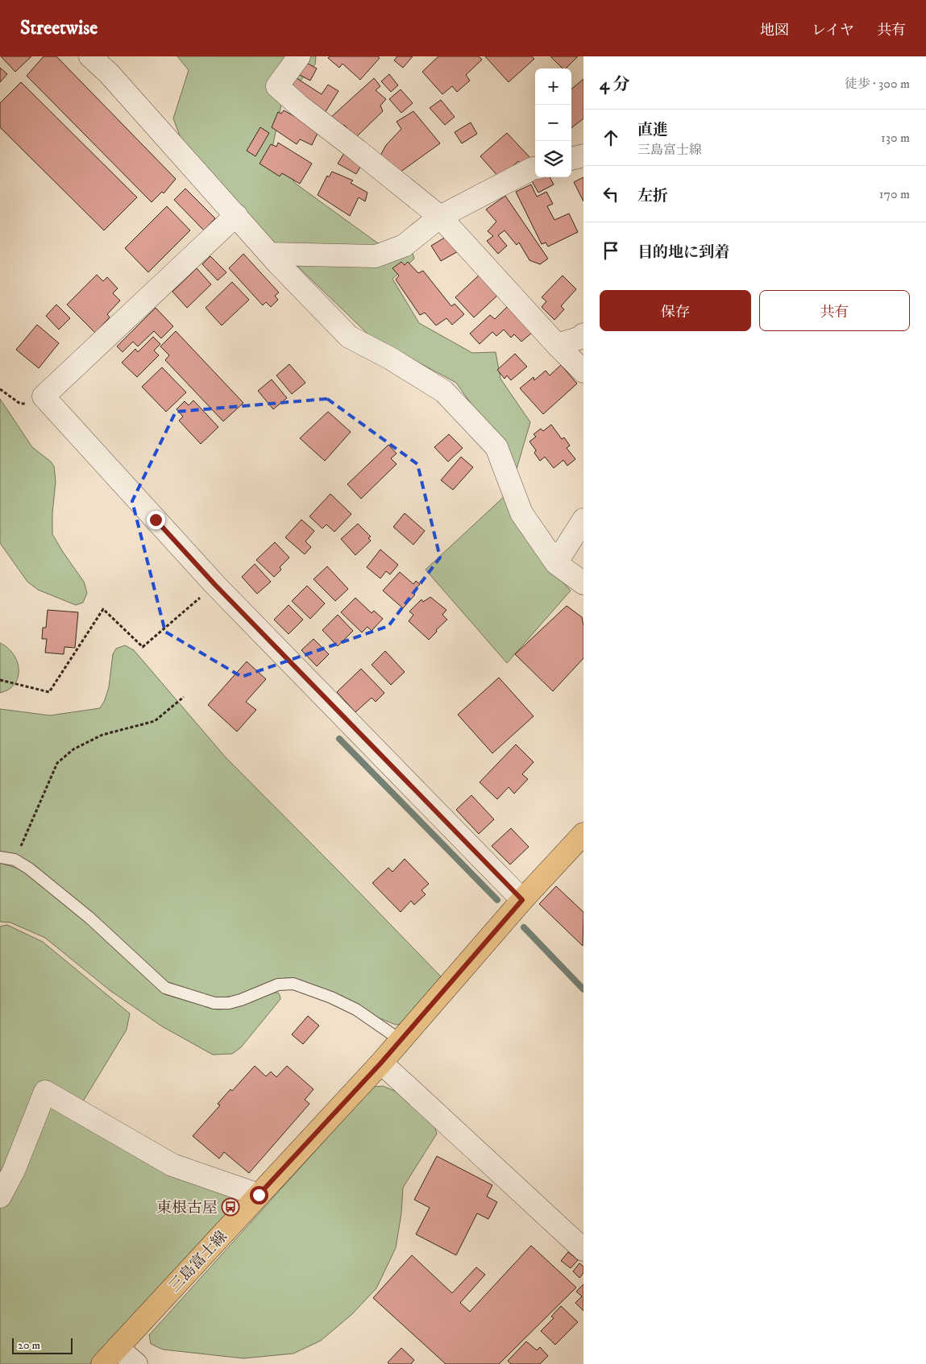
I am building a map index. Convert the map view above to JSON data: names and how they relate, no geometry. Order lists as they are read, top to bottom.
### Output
{
  "streets": {
    "main road": ["三島富士線"]
  },
  "places": {
    "bus stop": ["東根古屋"]
  },
  "scale_bar": "20 m",
  "page": {
    "header": "Streetwise",
    "nav": ["地図", "レイヤ", "共有"],
    "heading": ["4 分", "徒歩 · 300 m"],
    "map_buttons": ["+", "−"],
    "list": [
      ["直進", "三島富士線", "130 m"],
      ["左折", "170 m"],
      "目的地に到着"
    ],
    "buttons": ["保存", "共有"],
    "scale": "20 m"
  }
}
